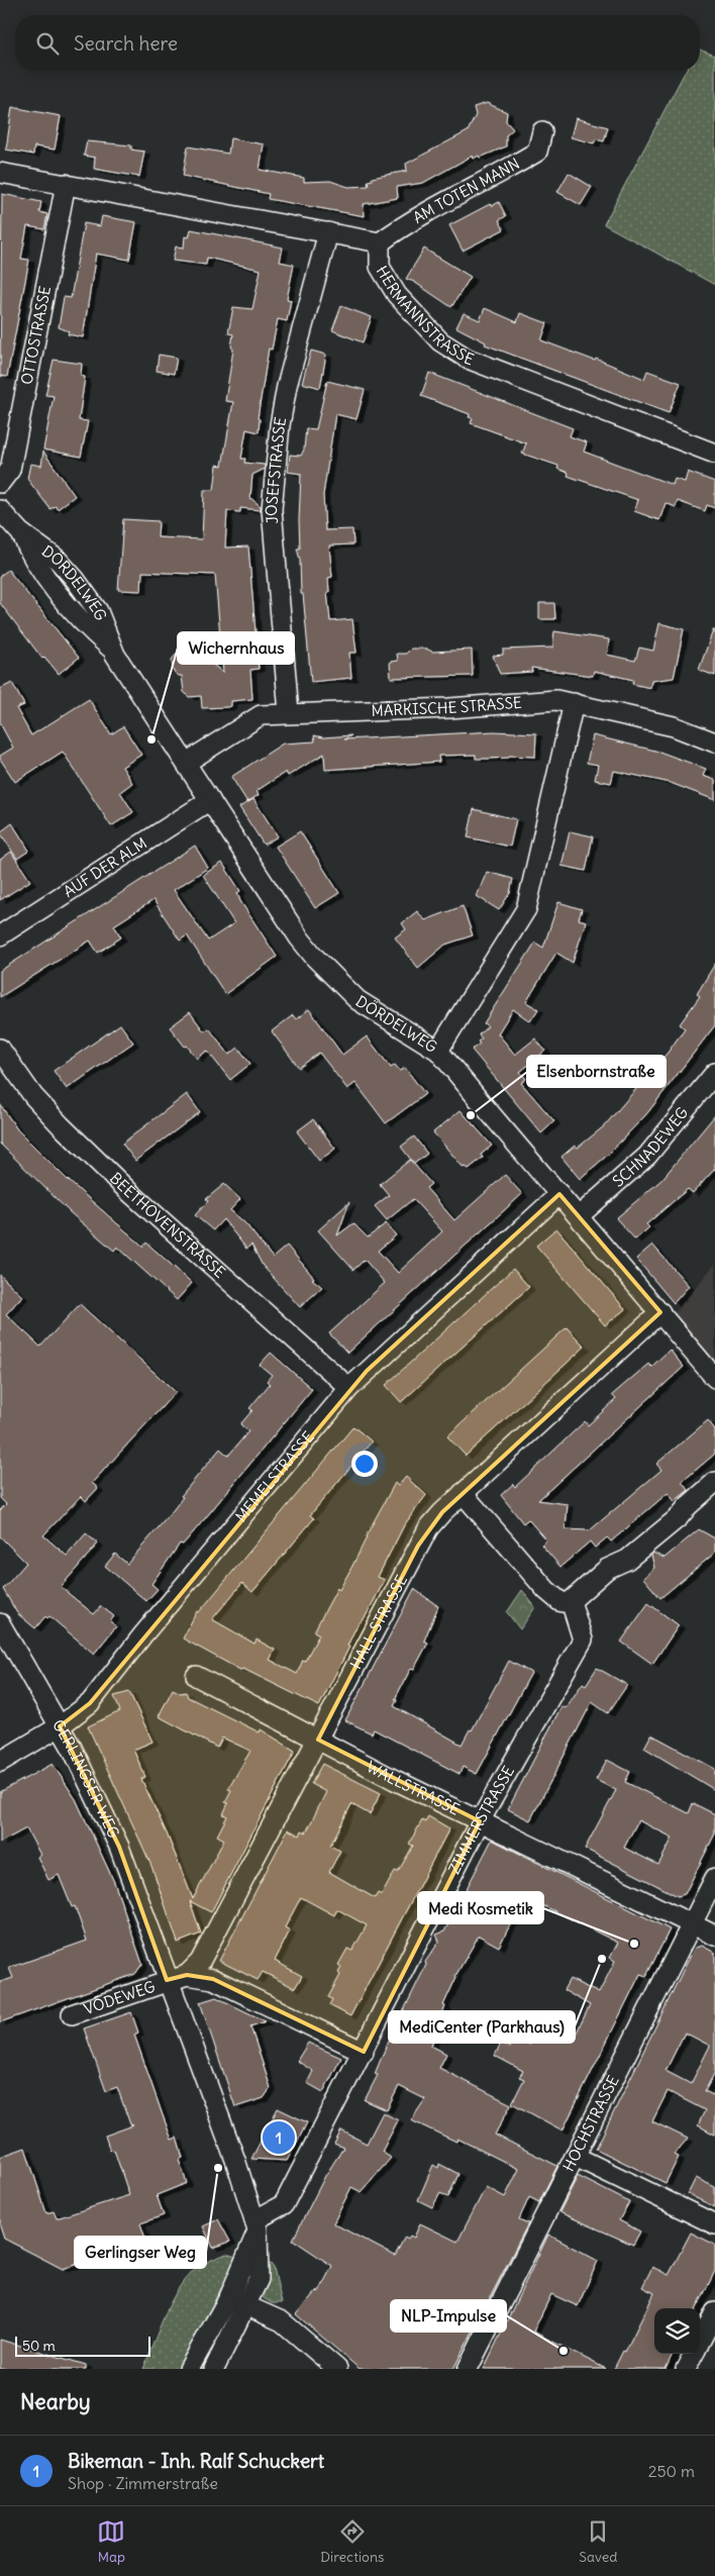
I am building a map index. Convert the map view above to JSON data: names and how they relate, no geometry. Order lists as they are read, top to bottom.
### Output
{
  "streets": {
    "street": [
      "AM TOTEN MANN",
      "HERMANNSTRASSE",
      "OTTOSTRASSE",
      "JOSEFSTRASSE",
      "DÖRDELWEG",
      "MÄRKISCHE STRASSE",
      "AUF DER ALM",
      "SCHNADEWEG",
      "BEETHOVENSTRASSE",
      "MEMELSTRASSE",
      "HALL-STRASSE",
      "GERLINGSER WEG",
      "WALLSTRASSE",
      "ZIMMERSTRASSE",
      "VÖDEWEG",
      "HOCHSTRASSE"
    ]
  },
  "crossings": [
    ["AM TOTEN MANN", "HERMANNSTRASSE"],
    ["HERMANNSTRASSE", "OTTOSTRASSE"],
    ["HERMANNSTRASSE", "JOSEFSTRASSE"],
    ["JOSEFSTRASSE", "MÄRKISCHE STRASSE"],
    ["DÖRDELWEG", "MÄRKISCHE STRASSE"],
    ["DÖRDELWEG", "AUF DER ALM"],
    ["DÖRDELWEG", "SCHNADEWEG"],
    ["DÖRDELWEG", "MEMELSTRASSE"],
    ["DÖRDELWEG", "HALL-STRASSE"],
    ["BEETHOVENSTRASSE", "MEMELSTRASSE"],
    ["MEMELSTRASSE", "GERLINGSER WEG"],
    ["HALL-STRASSE", "WALLSTRASSE"],
    ["GERLINGSER WEG", "ZIMMERSTRASSE"],
    ["GERLINGSER WEG", "VÖDEWEG"],
    ["WALLSTRASSE", "ZIMMERSTRASSE"],
    ["WALLSTRASSE", "HOCHSTRASSE"]
  ],
  "places": [
    "Wichernhaus",
    "Elsenbornstraße",
    "Medi Kosmetik",
    "MediCenter (Parkhaus)",
    "Gerlingser Weg",
    "NLP-Impulse"
  ],
  "scale_bar": "50 m",
  "page": {
    "search": "Search here",
    "pins": "1",
    "scale": "50 m",
    "heading": "Nearby",
    "list": [
      {
        "mark": "1",
        "name": "Bikeman - Inh. Ralf Schuckert",
        "note": "Shop · Zimmerstraße",
        "value": "250 m"
      }
    ],
    "nav": ["Map", "Directions", "Saved"]
  }
}
